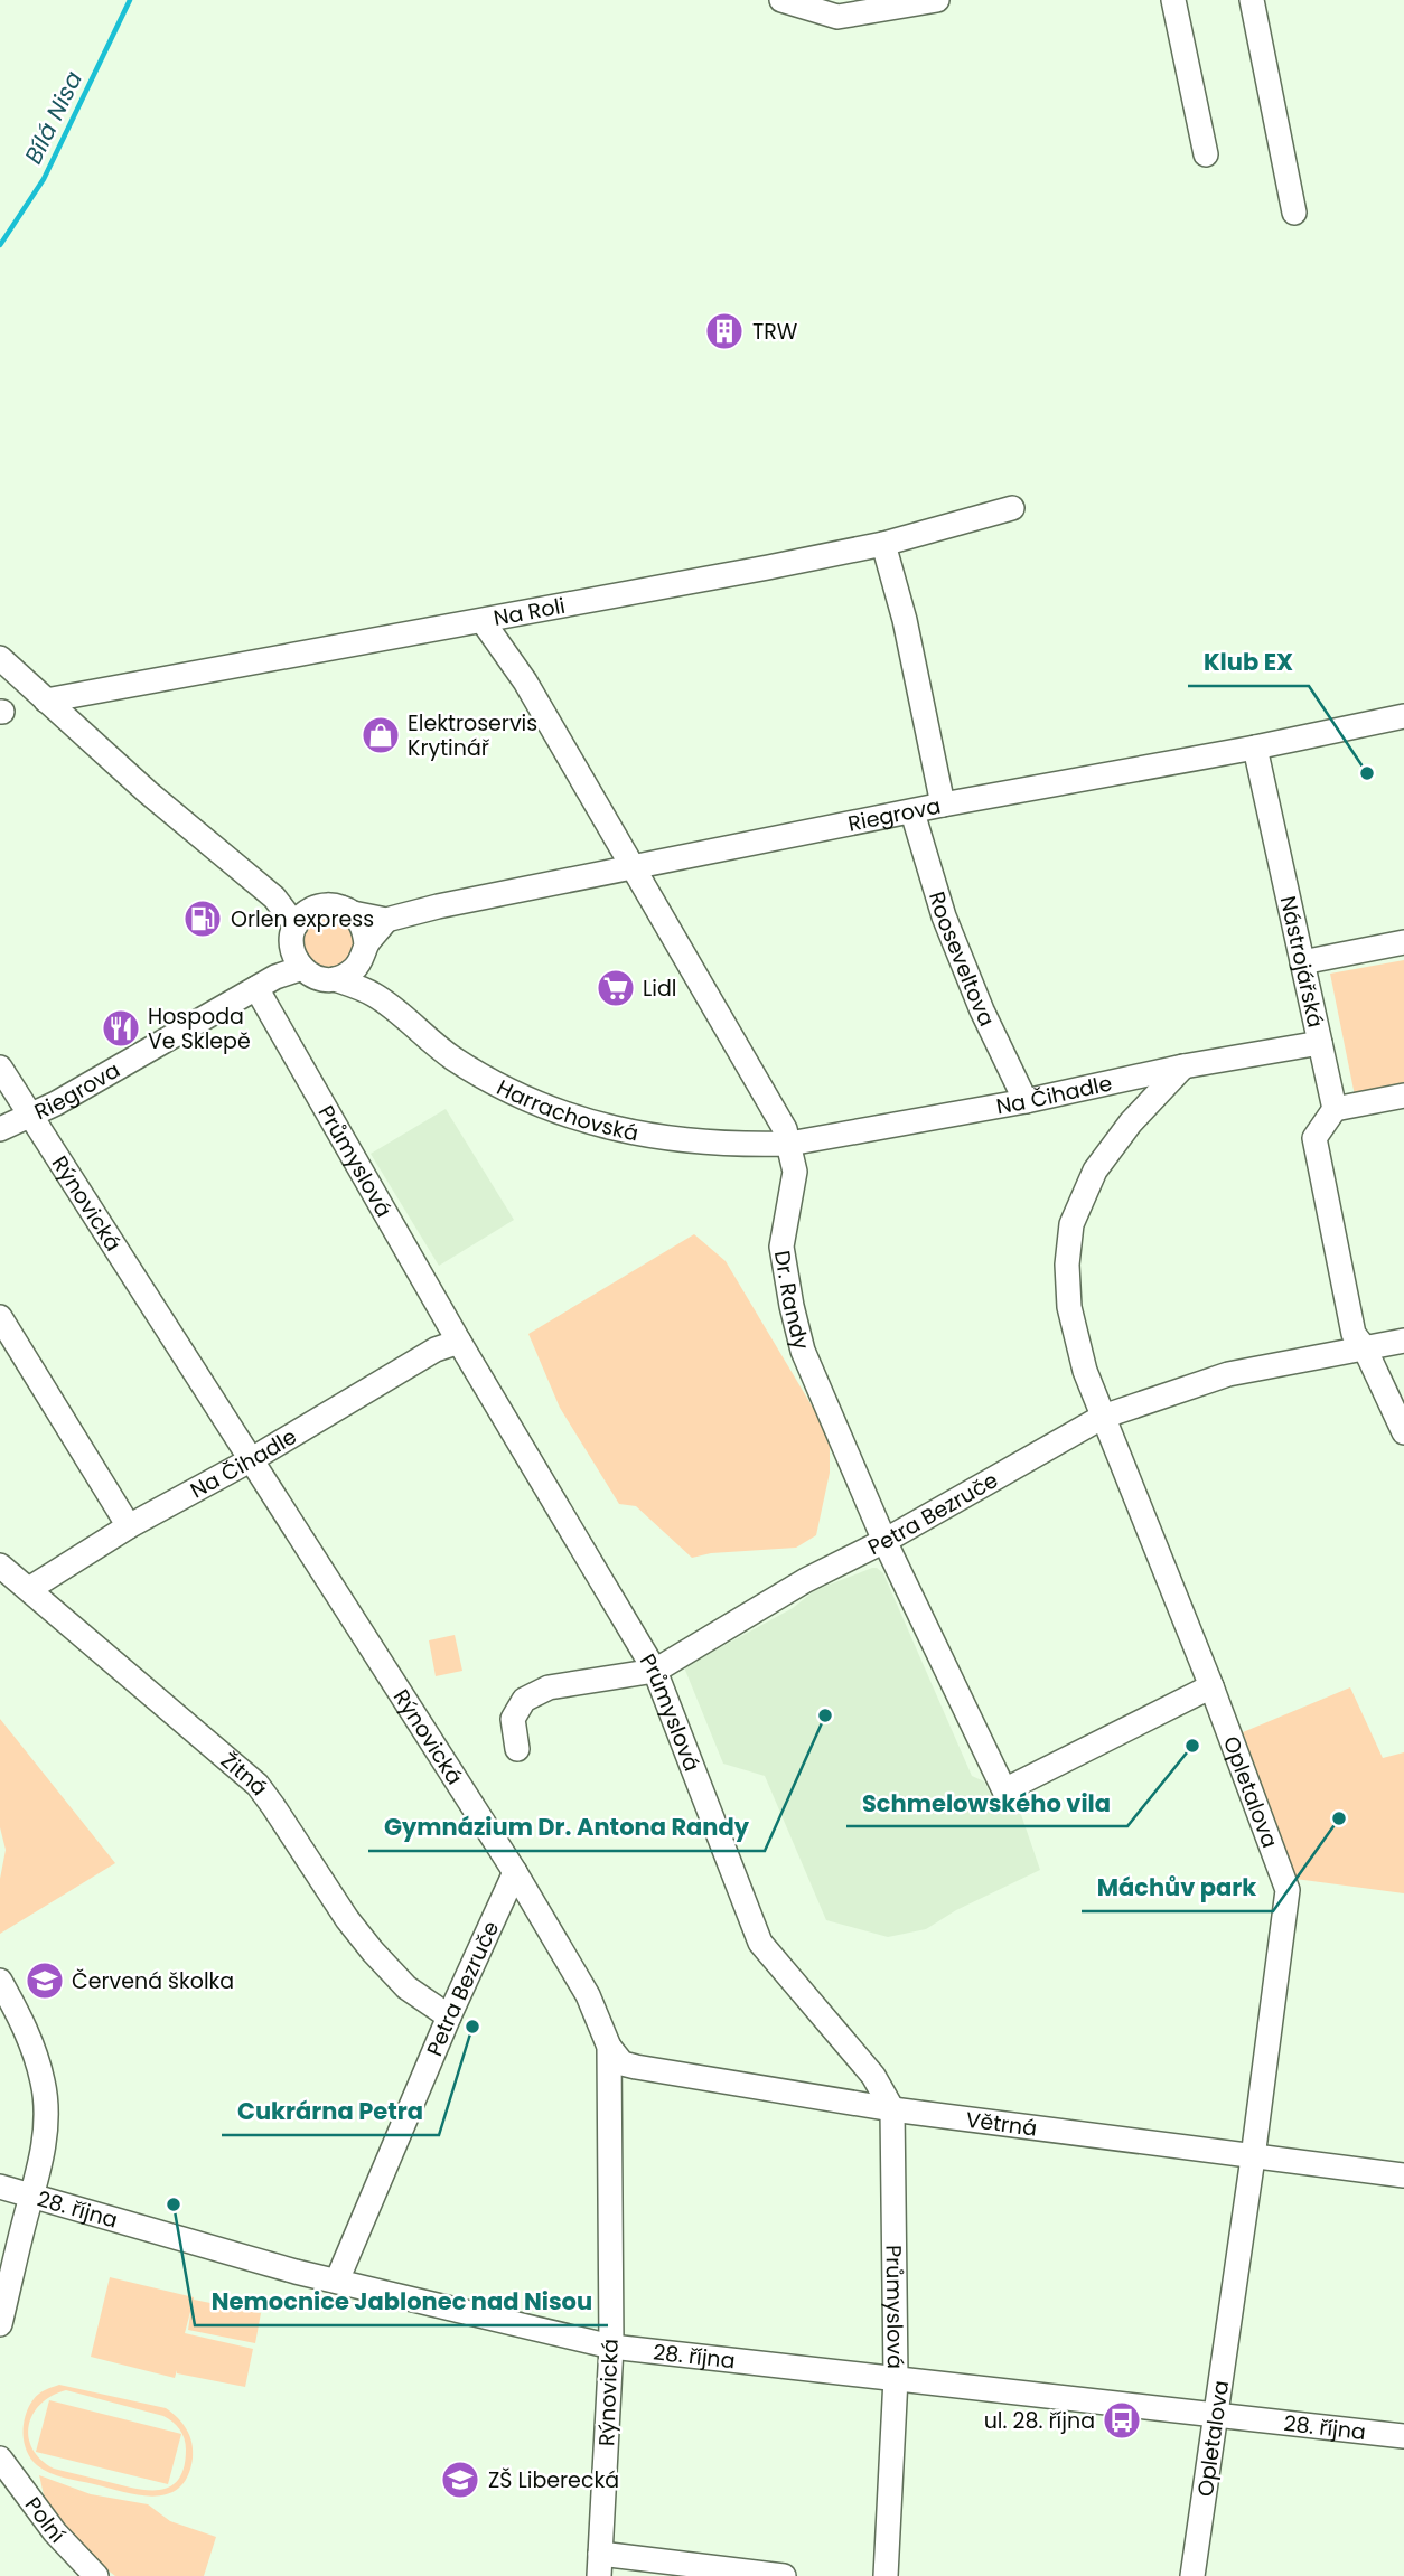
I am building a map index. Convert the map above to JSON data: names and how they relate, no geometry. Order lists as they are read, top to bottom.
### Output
{
  "streets": {
    "street": [
      "Na Roli",
      "Riegrova",
      "Rooseveltova",
      "Nástrojářská",
      "Na Čihadle",
      "Harrachovská",
      "Průmyslová",
      "Rýnovická",
      "Dr. Randy",
      "Petra Bezruče",
      "Žitná",
      "Opletalova",
      "Větrná",
      "28. října",
      "Polní"
    ]
  },
  "crossings": [
    ["Na Roli", "Dr. Randy"],
    ["Riegrova", "Rooseveltova"],
    ["Riegrova", "Nástrojářská"],
    ["Riegrova", "Harrachovská"],
    ["Riegrova", "Průmyslová"],
    ["Riegrova", "Rýnovická"],
    ["Riegrova", "Dr. Randy"],
    ["Rooseveltova", "Na Čihadle"],
    ["Nástrojářská", "Na Čihadle"],
    ["Na Čihadle", "Harrachovská"],
    ["Na Čihadle", "Průmyslová"],
    ["Na Čihadle", "Rýnovická"],
    ["Na Čihadle", "Dr. Randy"],
    ["Na Čihadle", "Žitná"],
    ["Na Čihadle", "Opletalova"],
    ["Harrachovská", "Dr. Randy"],
    ["Průmyslová", "Petra Bezruče"],
    ["Průmyslová", "Větrná"],
    ["Průmyslová", "28. října"],
    ["Rýnovická", "Petra Bezruče"],
    ["Rýnovická", "Větrná"],
    ["Rýnovická", "28. října"],
    ["Dr. Randy", "Petra Bezruče"],
    ["Dr. Randy", "Opletalova"],
    ["Petra Bezruče", "Žitná"],
    ["Petra Bezruče", "Opletalova"],
    ["Petra Bezruče", "28. října"],
    ["Opletalova", "Větrná"],
    ["Opletalova", "28. října"]
  ],
  "water": ["Bílá Nisa"],
  "places": {
    "building": ["TRW"],
    "shop": ["Elektroservis Krytinář"],
    "other": [
      "Klub EX",
      "Gymnázium Dr. Antona Randy",
      "Schmelowského vila",
      "Máchův park",
      "Cukrárna Petra",
      "Nemocnice Jablonec nad Nisou"
    ],
    "fuel station": ["Orlen express"],
    "supermarket": ["Lidl"],
    "restaurant": ["Hospoda Ve Sklepě"],
    "school or university": ["Červená školka", "ZŠ Liberecká"],
    "bus stop": ["ul. 28. října"]
  }
}
